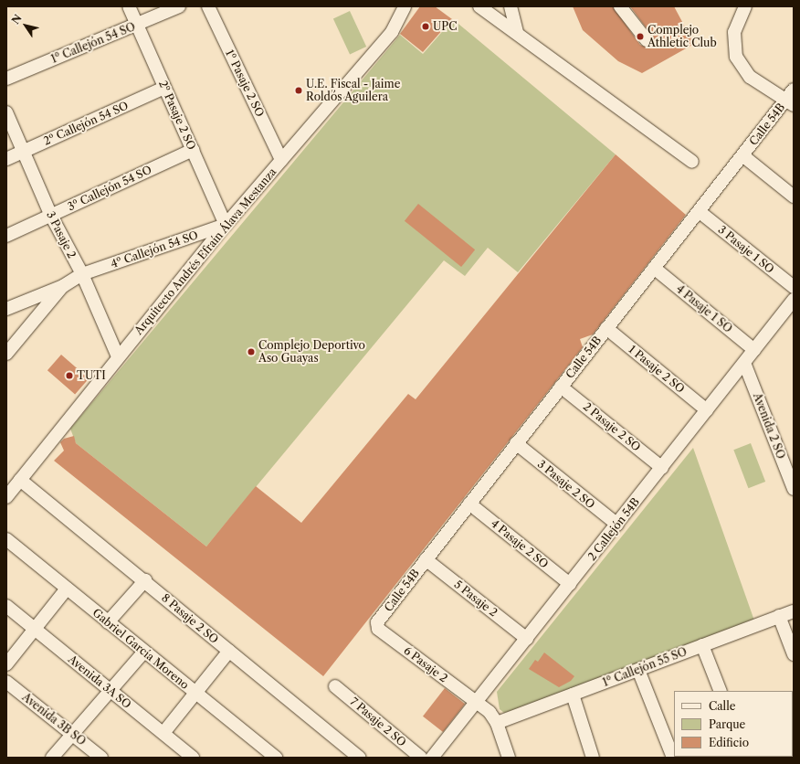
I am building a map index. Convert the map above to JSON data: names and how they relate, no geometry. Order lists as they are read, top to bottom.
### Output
{
  "streets": {
    "street": [
      "1º Callejón 54 SO",
      "1º Pasaje 2 SO",
      "2º Pasaje 2 SO",
      "2º Callejón 54 SO",
      "Calle 54B",
      "3º Callejón 54 SO",
      "3 Pasaje 2",
      "4º Callejón 54 SO",
      "3 Pasaje 1 SO",
      "Arquitecto Andrés Efraín Álava Mestanza",
      "4 Pasaje 1 SO",
      "1 Pasaje 2 SO",
      "Avenida 2 SO",
      "2 Pasaje 2 SO",
      "3 Pasaje 2 SO",
      "2 Callejón 54B",
      "4 Pasaje 2 SO",
      "5 Pasaje 2",
      "8 Pasaje 2 SO",
      "Gabriel García Moreno",
      "6 Pasaje 2",
      "1º Callejón 55 SO",
      "Avenida 3A SO",
      "Avenida 3B SO",
      "7 Pasaje 2 SO"
    ]
  },
  "crossings": [
    ["1º Callejón 54 SO", "2º Pasaje 2 SO"],
    ["1º Pasaje 2 SO", "Arquitecto Andrés Efraín Álava Mestanza"],
    ["2º Pasaje 2 SO", "2º Callejón 54 SO"],
    ["2º Pasaje 2 SO", "3º Callejón 54 SO"],
    ["2º Pasaje 2 SO", "4º Callejón 54 SO"],
    ["2º Pasaje 2 SO", "Arquitecto Andrés Efraín Álava Mestanza"],
    ["2º Callejón 54 SO", "3 Pasaje 2"],
    ["Calle 54B", "3 Pasaje 1 SO"],
    ["Calle 54B", "4 Pasaje 1 SO"],
    ["Calle 54B", "1 Pasaje 2 SO"],
    ["Calle 54B", "2 Pasaje 2 SO"],
    ["Calle 54B", "3 Pasaje 2 SO"],
    ["Calle 54B", "4 Pasaje 2 SO"],
    ["Calle 54B", "5 Pasaje 2"],
    ["Calle 54B", "6 Pasaje 2"],
    ["3º Callejón 54 SO", "3 Pasaje 2"],
    ["3 Pasaje 2", "4º Callejón 54 SO"],
    ["3 Pasaje 2", "Arquitecto Andrés Efraín Álava Mestanza"],
    ["4º Callejón 54 SO", "Arquitecto Andrés Efraín Álava Mestanza"],
    ["Arquitecto Andrés Efraín Álava Mestanza", "8 Pasaje 2 SO"],
    ["4 Pasaje 1 SO", "2 Callejón 54B"],
    ["1 Pasaje 2 SO", "2 Callejón 54B"],
    ["Avenida 2 SO", "2 Callejón 54B"],
    ["2 Pasaje 2 SO", "2 Callejón 54B"],
    ["3 Pasaje 2 SO", "2 Callejón 54B"],
    ["2 Callejón 54B", "4 Pasaje 2 SO"],
    ["2 Callejón 54B", "5 Pasaje 2"],
    ["2 Callejón 54B", "6 Pasaje 2"],
    ["6 Pasaje 2", "1º Callejón 55 SO"]
  ],
  "places": [
    "UPC",
    "Complejo Athletic Club",
    "U.E. Fiscal - Jaime Roldós Aguilera",
    "Complejo Deportivo Aso Guayas",
    "TUTI"
  ],
  "legend": ["Calle", "Parque", "Edificio"],
  "north": "top left"
}
